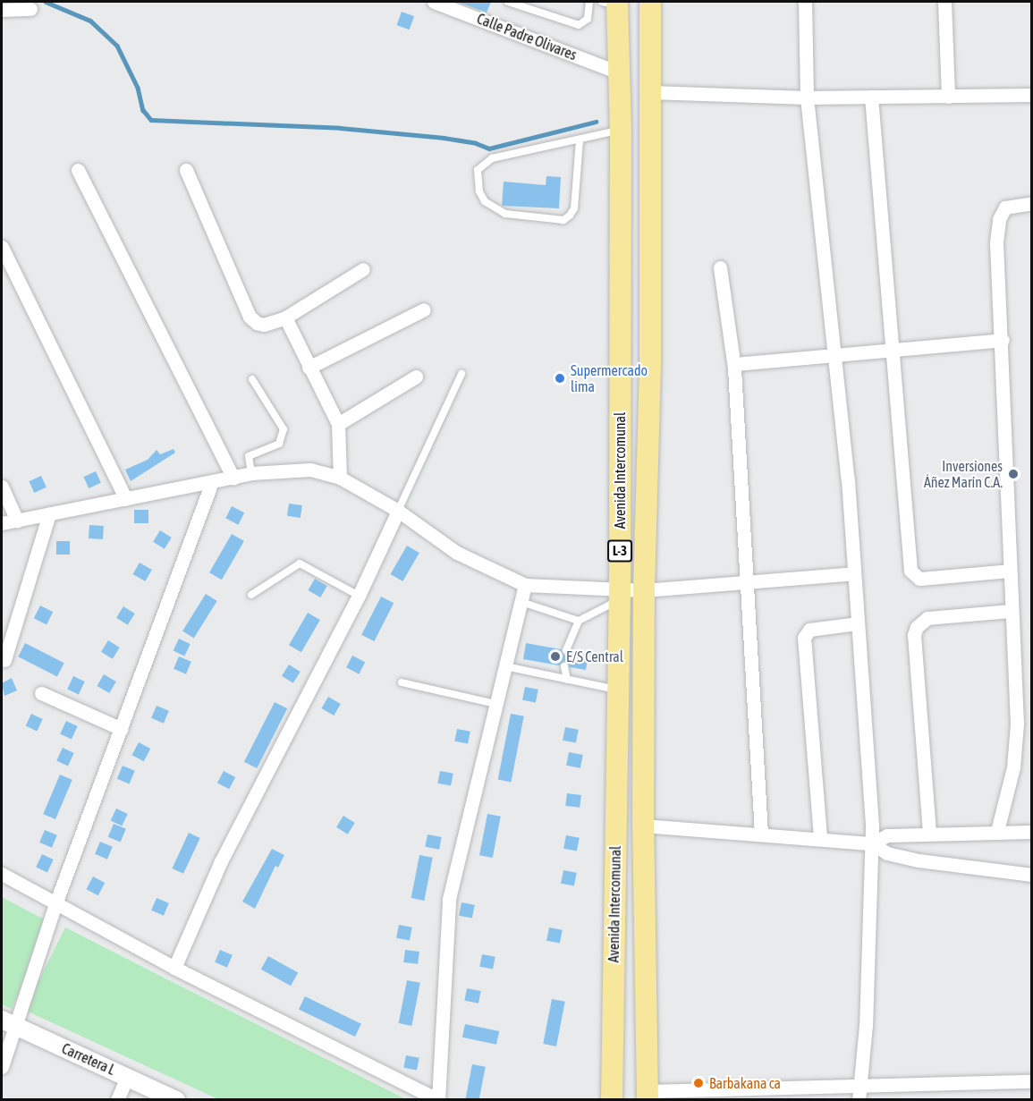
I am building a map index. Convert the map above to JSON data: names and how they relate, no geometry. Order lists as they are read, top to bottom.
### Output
{
  "streets": {
    "main road": ["Avenida Intercomunal", "L-3"],
    "street": ["Calle Padre Olivares", "Carretera L"]
  },
  "crossings": [
    ["Calle Padre Olivares", "Avenida Intercomunal"]
  ],
  "places": [
    "Supermercado lima",
    "Inversiones Áñez Marín C.A.",
    "E/S Central",
    "Barbakana ca"
  ]
}
